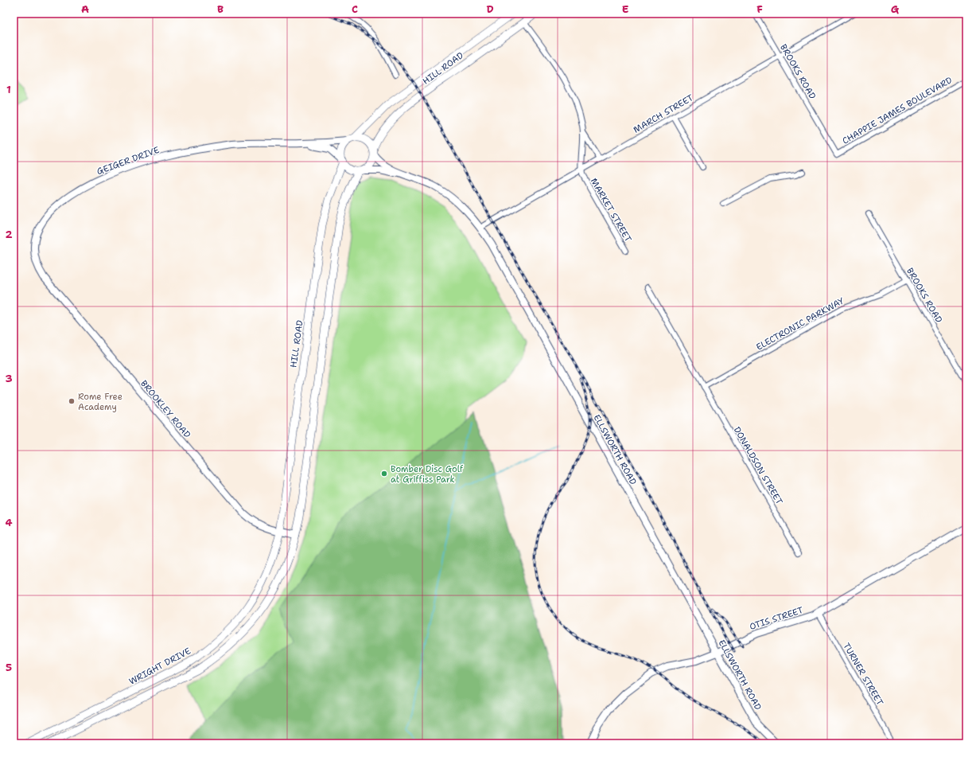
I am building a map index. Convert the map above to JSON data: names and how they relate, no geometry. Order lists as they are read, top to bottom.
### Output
{
  "streets": {
    "main road": ["HILL ROAD", "WRIGHT DRIVE"],
    "street": [
      "BROOKS ROAD",
      "CHAPPIE JAMES BOULEVARD",
      "MARCH STREET",
      "GEIGER DRIVE",
      "MARKET STREET",
      "ELECTRONIC PARKWAY",
      "BROOKLEY ROAD",
      "ELLSWORTH ROAD",
      "DONALDSON STREET",
      "OTIS STREET",
      "TURNER STREET"
    ]
  },
  "crossings": [
    ["HILL ROAD", "GEIGER DRIVE"],
    ["HILL ROAD", "MARKET STREET"],
    ["HILL ROAD", "BROOKLEY ROAD"],
    ["HILL ROAD", "ELLSWORTH ROAD"],
    ["HILL ROAD", "WRIGHT DRIVE"],
    ["BROOKS ROAD", "CHAPPIE JAMES BOULEVARD"],
    ["BROOKS ROAD", "MARCH STREET"],
    ["BROOKS ROAD", "ELECTRONIC PARKWAY"],
    ["MARCH STREET", "MARKET STREET"],
    ["MARCH STREET", "ELLSWORTH ROAD"],
    ["GEIGER DRIVE", "BROOKLEY ROAD"],
    ["GEIGER DRIVE", "ELLSWORTH ROAD"],
    ["ELECTRONIC PARKWAY", "DONALDSON STREET"],
    ["BROOKLEY ROAD", "WRIGHT DRIVE"],
    ["ELLSWORTH ROAD", "OTIS STREET"],
    ["OTIS STREET", "TURNER STREET"]
  ],
  "places": ["Rome Free Academy", "Bomber Disc Golf at Griffiss Park"],
  "grid": {
    "columns": [
      "A",
      "B",
      "C",
      "D",
      "E",
      "F",
      "G"
    ],
    "rows": [
      "1",
      "2",
      "3",
      "4",
      "5"
    ]
  }
}
